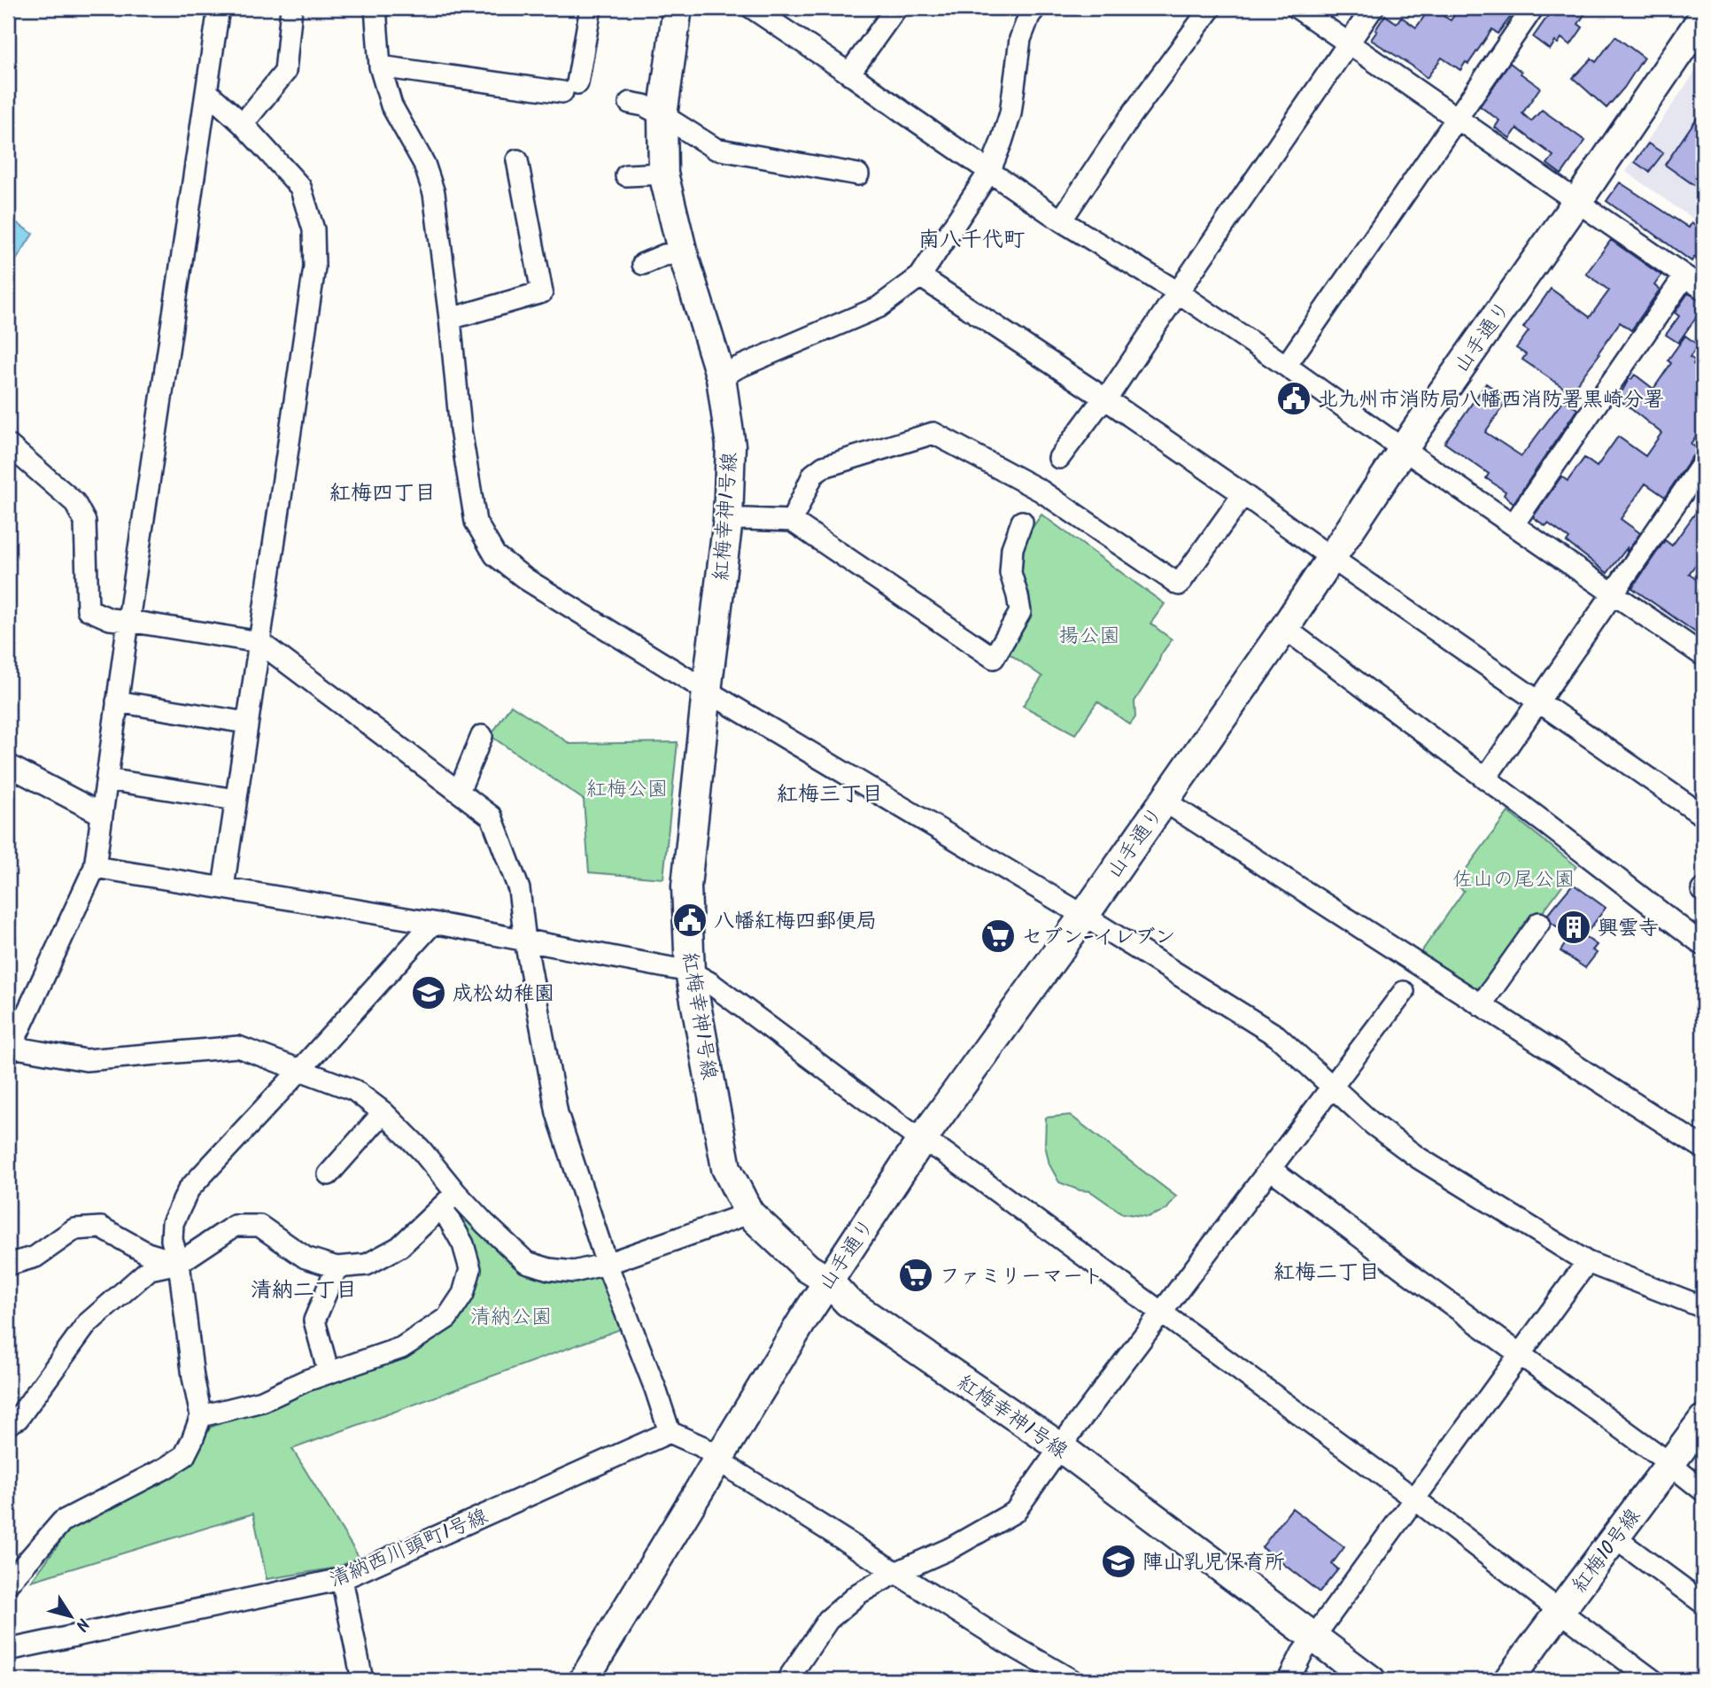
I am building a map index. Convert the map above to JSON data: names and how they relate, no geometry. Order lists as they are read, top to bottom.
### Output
{
  "streets": {
    "street": [
      "山手通り",
      "紅梅幸神1号線",
      "清納西川頭町1号線",
      "紅梅10号線"
    ]
  },
  "crossings": [
    ["山手通り", "紅梅幸神1号線"]
  ],
  "districts": [
    "南八千代町",
    "紅梅四丁目",
    "紅梅三丁目",
    "紅梅二丁目",
    "清納二丁目"
  ],
  "parks": [
    "揚公園",
    "紅梅公園",
    "佐山の尾公園",
    "清納公園"
  ],
  "places": {
    "public building": ["北九州市消防局八幡西消防署黒崎分署", "八幡紅梅四郵便局"],
    "building": ["興雲寺"],
    "supermarket": ["セブン-イレブン", "ファミリーマート"],
    "school or university": ["成松幼稚園", "陣山乳児保育所"]
  },
  "north": "bottom right"
}
